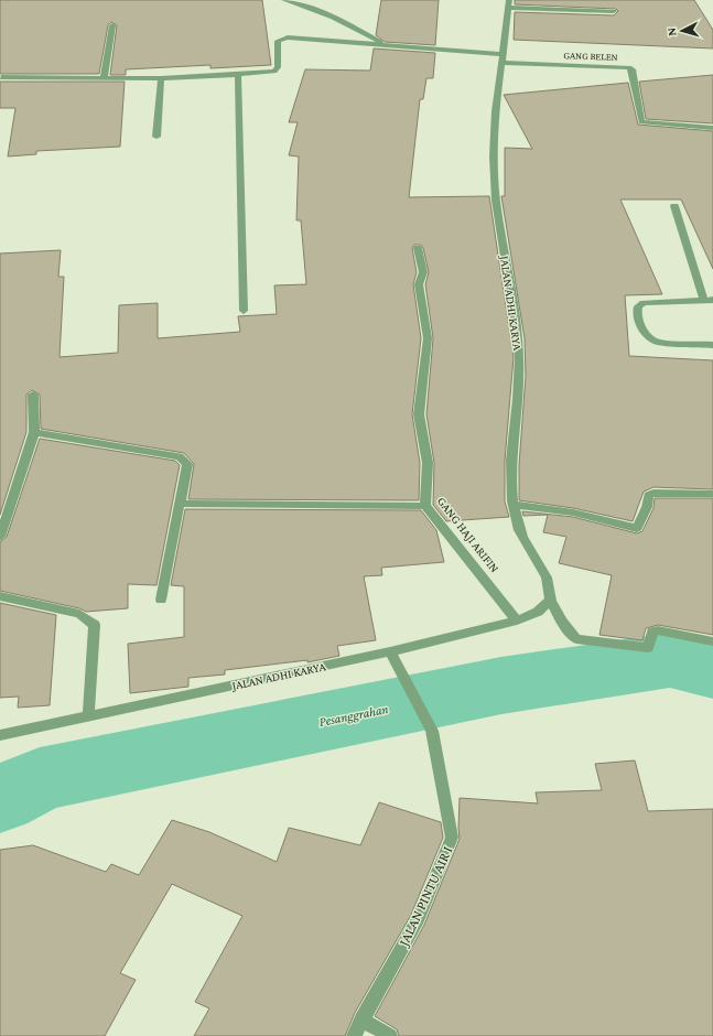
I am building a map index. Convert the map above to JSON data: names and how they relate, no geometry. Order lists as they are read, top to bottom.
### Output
{
  "streets": {
    "street": [
      "GANG BELEN",
      "JALAN ADHI KARYA",
      "GANG HAJI ARIFIN",
      "JALAN PINTU AIR I"
    ]
  },
  "crossings": [
    ["GANG BELEN", "JALAN ADHI KARYA"],
    ["JALAN ADHI KARYA", "GANG HAJI ARIFIN"],
    ["JALAN ADHI KARYA", "JALAN PINTU AIR I"]
  ],
  "water": ["Pesanggrahan"],
  "north": "left"
}
